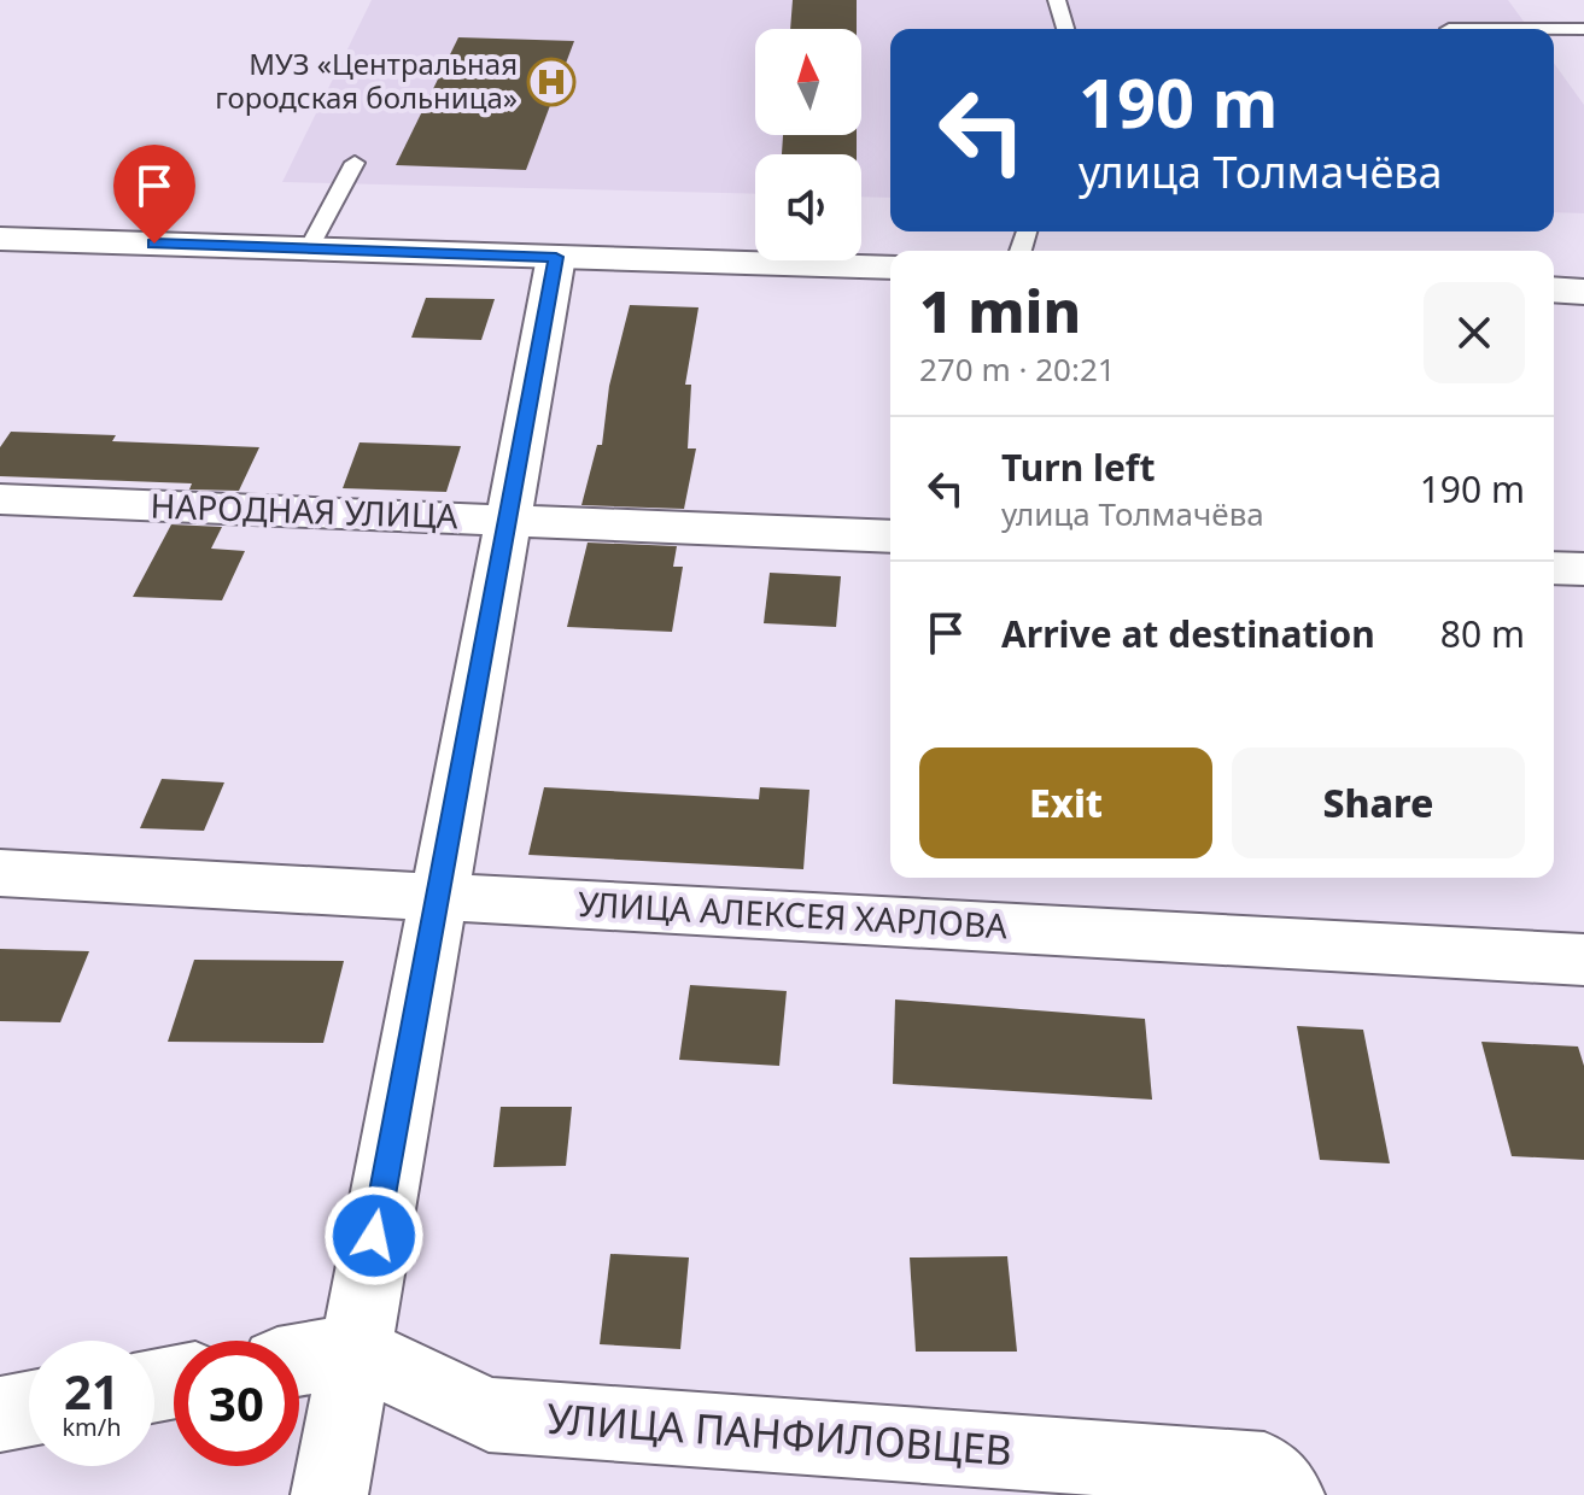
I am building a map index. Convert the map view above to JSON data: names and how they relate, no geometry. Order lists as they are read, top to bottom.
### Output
{
  "streets": {
    "street": ["НАРОДНАЯ УЛИЦА", "УЛИЦА АЛЕКСЕЯ ХАРЛОВА", "УЛИЦА ПАНФИЛОВЦЕВ"]
  },
  "places": {
    "hospital": ["МУЗ «Центральная городская больница»"]
  },
  "north": "top",
  "page": {
    "turn": ["190 m", "улица Толмачёва"],
    "heading": ["1 min", "270 m · 20:21"],
    "list": [
      {
        "name": "Turn left",
        "note": "улица Толмачёва",
        "value": "190 m"
      },
      {
        "name": "Arrive at destination",
        "value": "80 m"
      }
    ],
    "buttons": ["Exit", "Share"],
    "speed": "21 km/h",
    "limit": "30"
  }
}
